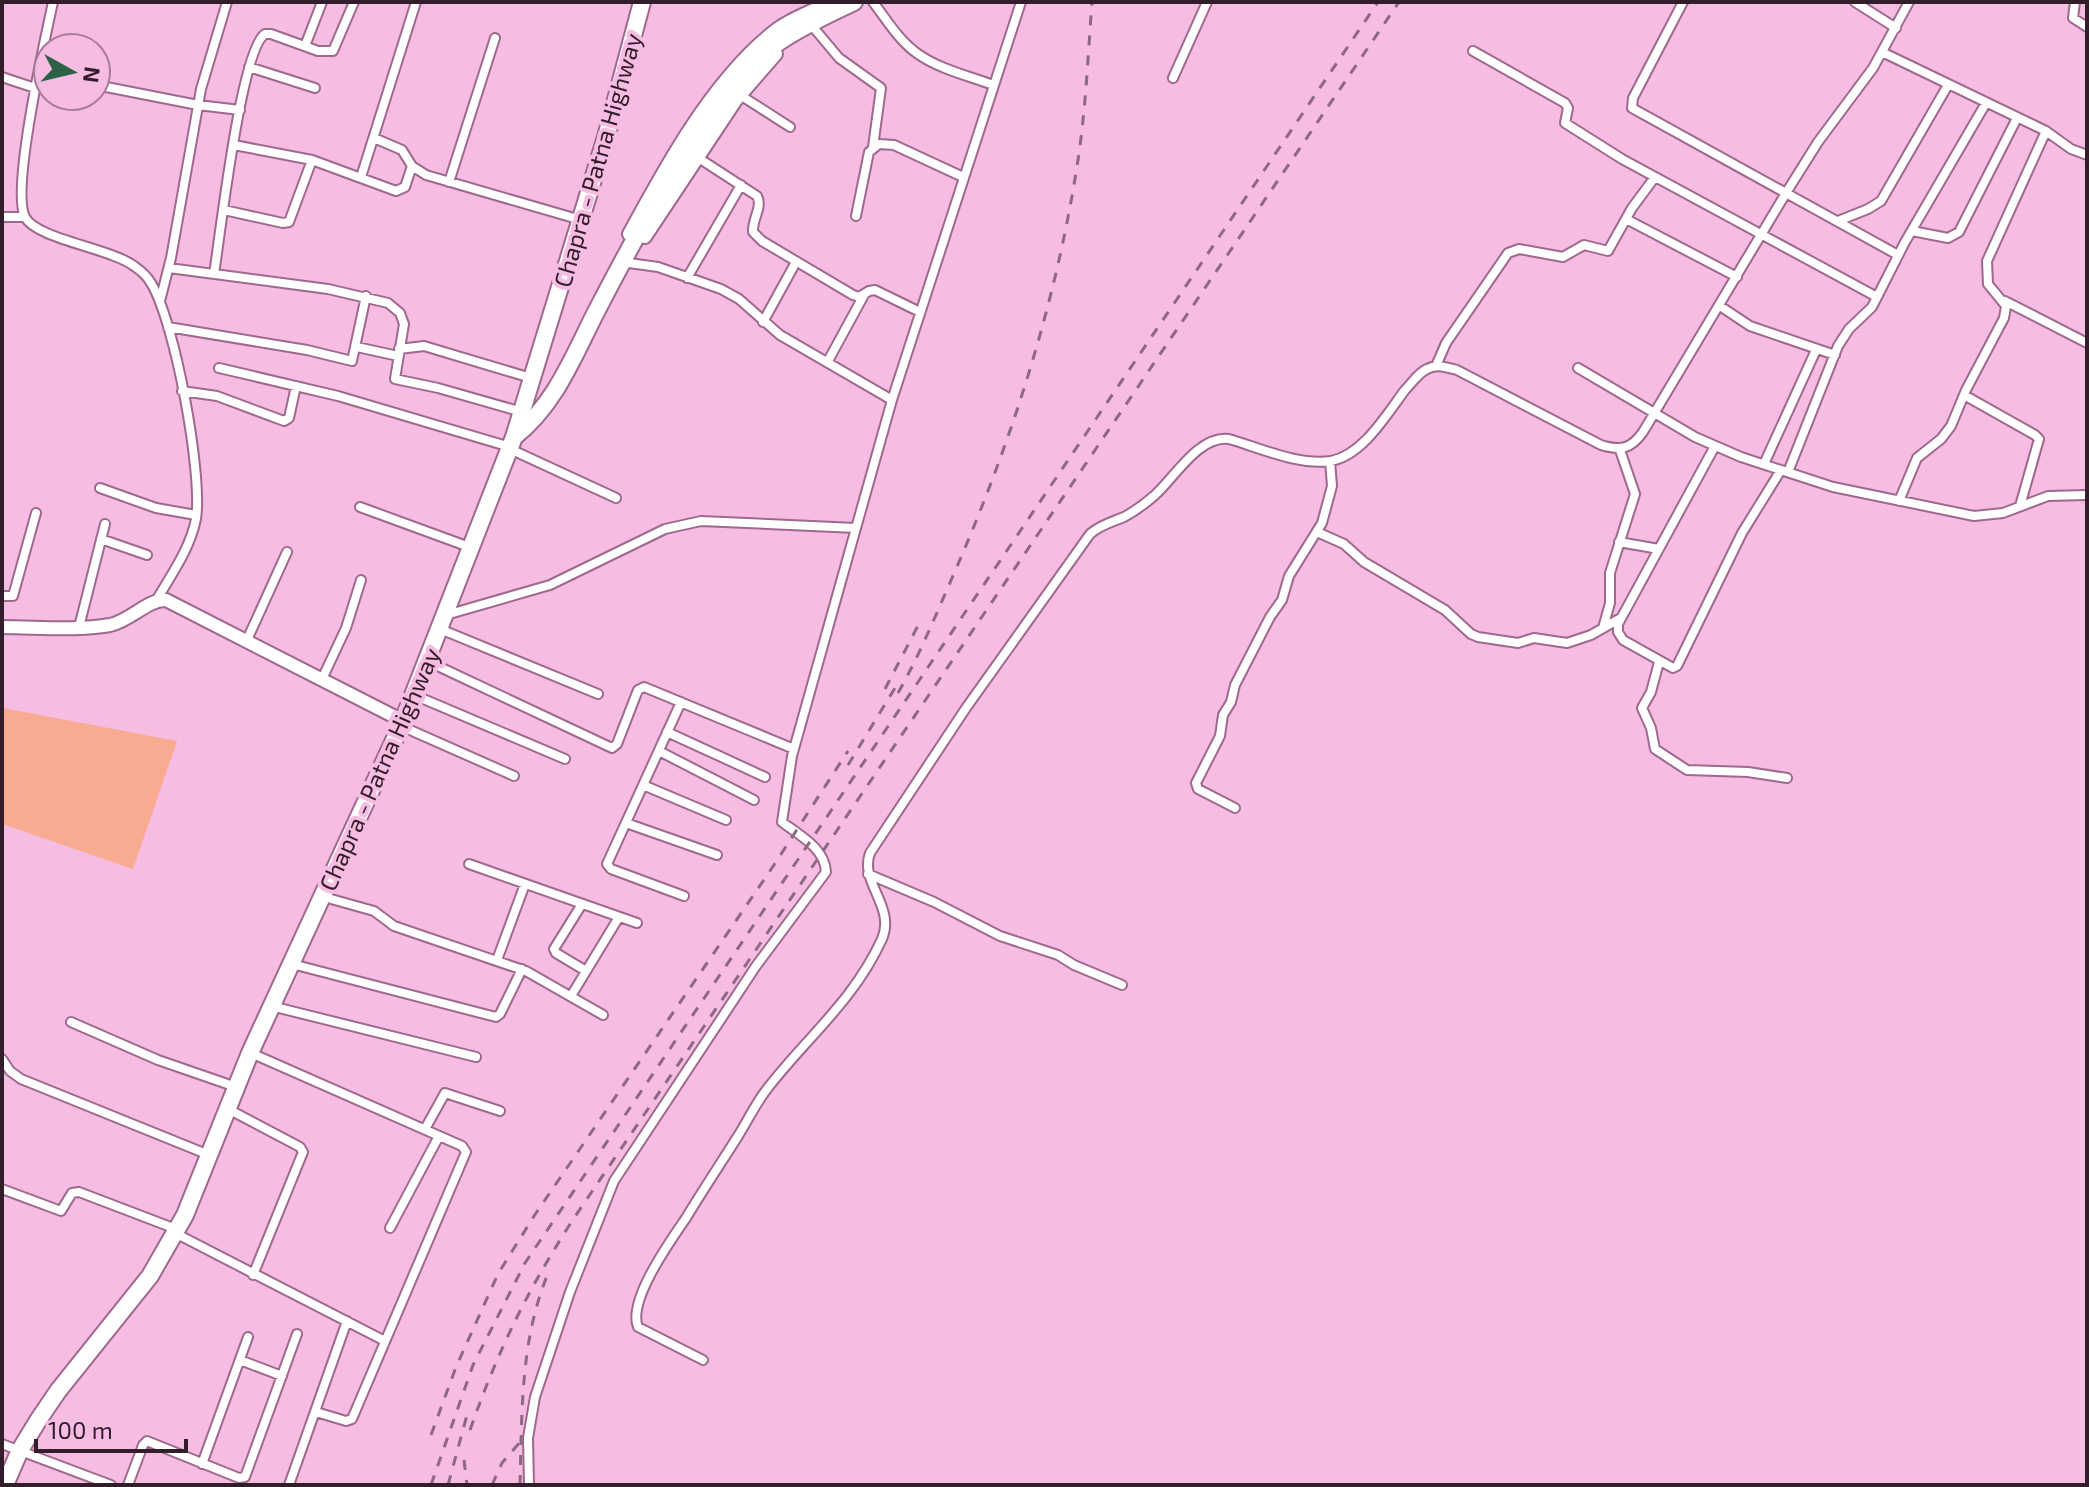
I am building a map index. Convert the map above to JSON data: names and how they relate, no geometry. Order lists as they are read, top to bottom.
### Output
{
  "streets": {
    "highway": ["Chapra - Patna Highway"]
  },
  "scale_bar": "100 m",
  "north": "right"
}
